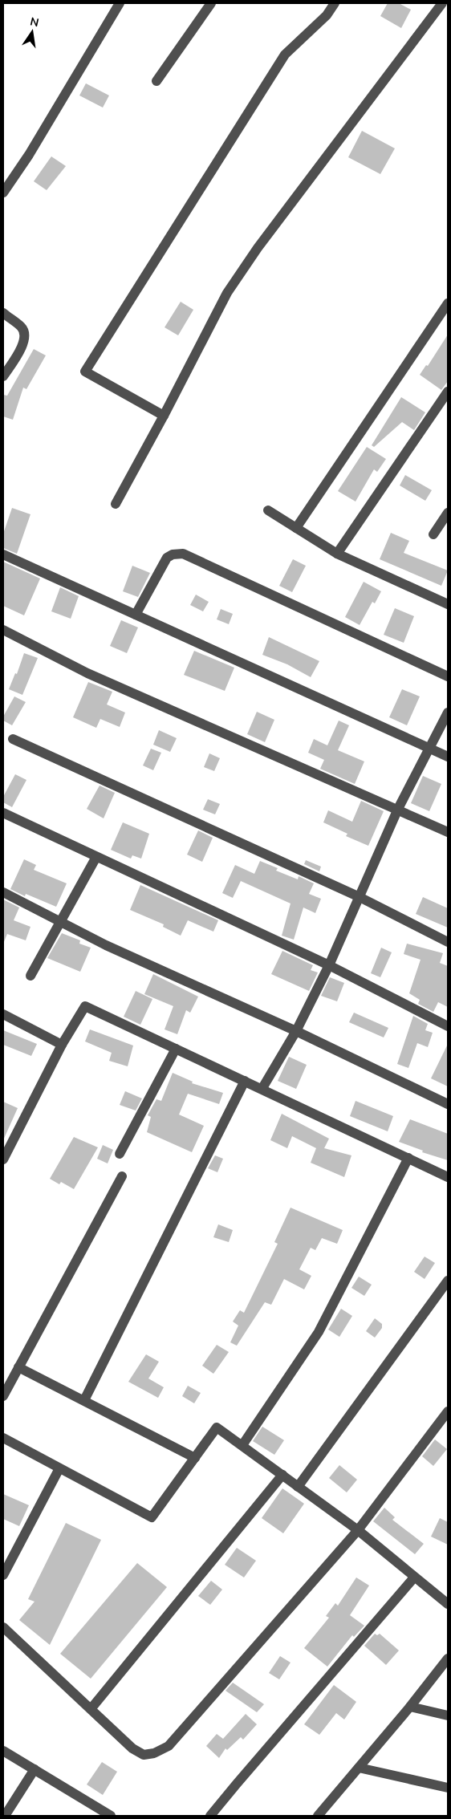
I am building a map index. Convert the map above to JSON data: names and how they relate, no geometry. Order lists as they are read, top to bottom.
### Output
{
  "north": "top"
}
